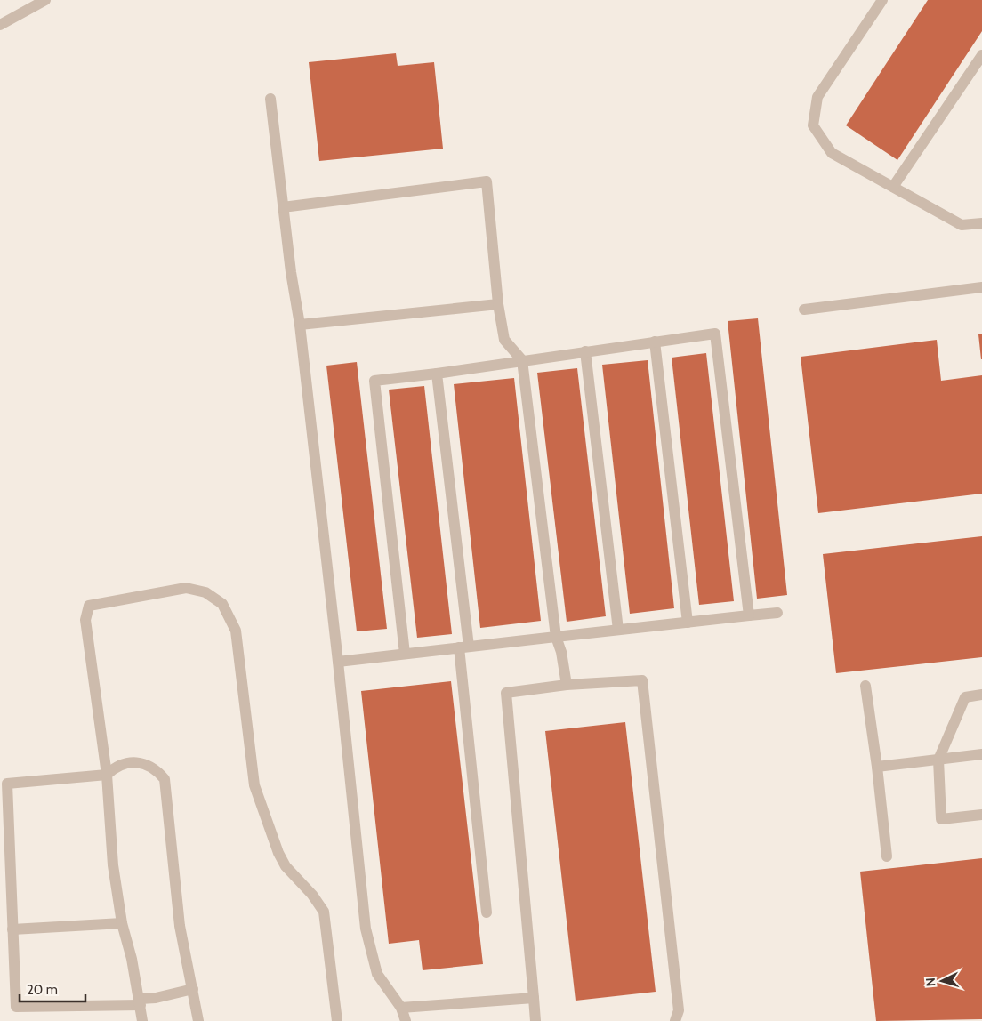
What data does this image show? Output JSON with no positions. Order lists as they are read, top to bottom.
{
  "scale_bar": "20 m",
  "north": "left"
}
